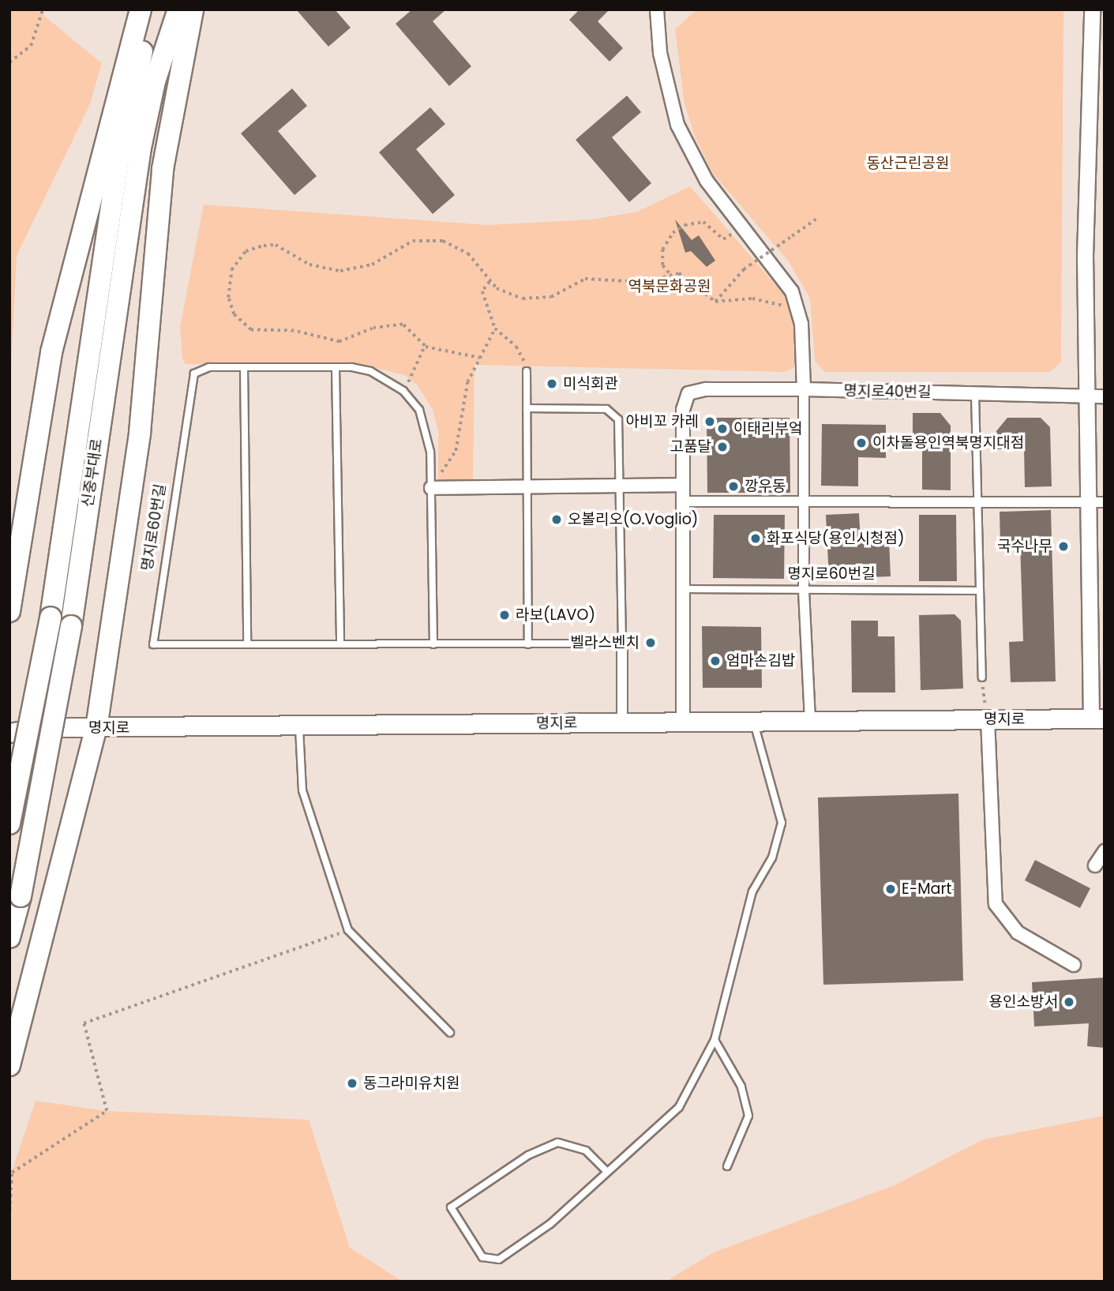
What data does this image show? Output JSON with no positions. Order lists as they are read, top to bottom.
{
  "streets": {
    "highway": ["신중부대로"],
    "main road": ["명지로"],
    "street": ["명지로40번길"],
    "lane": ["명지로60번길"]
  },
  "parks": ["동산근린공원", "역북문화공원"],
  "places": [
    "미식회관",
    "아비꼬 카레",
    "이태리부엌",
    "이차돌용인역북명지대점",
    "고품달",
    "깡우동",
    "오볼리오(O.Voglio)",
    "화포식당(용인시청점)",
    "국수나무",
    "라보(LAVO)",
    "벨라스벤치",
    "엄마손김밥",
    "E-Mart",
    "용인소방서",
    "동그라미유치원"
  ]
}
